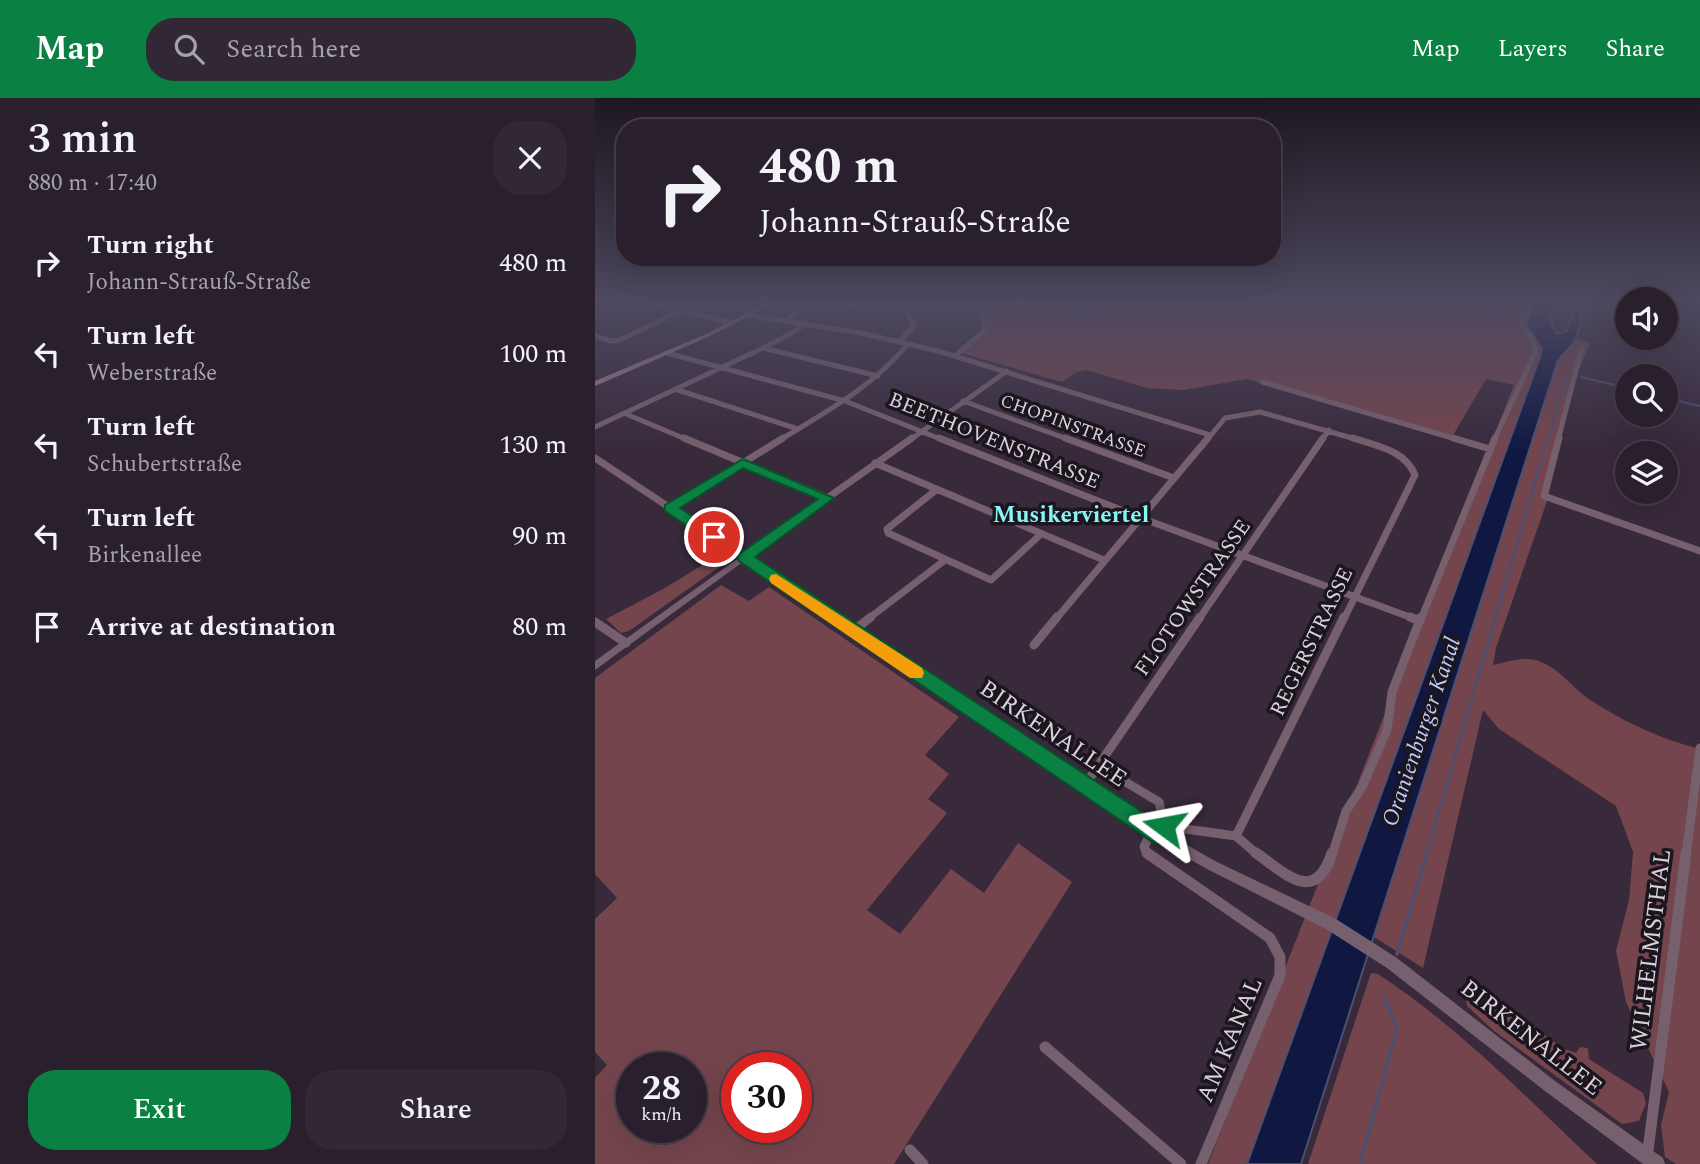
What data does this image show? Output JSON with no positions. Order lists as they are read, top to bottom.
{
  "streets": {
    "street": [
      "CHOPINSTRASSE",
      "BEETHOVENSTRASSE",
      "FLOTOWSTRASSE",
      "REGERSTRASSE",
      "BIRKENALLEE",
      "WILHELMSTHAL",
      "AM KANAL"
    ]
  },
  "crossings": [
    ["BEETHOVENSTRASSE", "FLOTOWSTRASSE"],
    ["BEETHOVENSTRASSE", "REGERSTRASSE"],
    ["FLOTOWSTRASSE", "REGERSTRASSE"],
    ["FLOTOWSTRASSE", "BIRKENALLEE"],
    ["BIRKENALLEE", "WILHELMSTHAL"],
    ["BIRKENALLEE", "AM KANAL"]
  ],
  "districts": ["Musikerviertel"],
  "water": ["Oranienburger Kanal"],
  "page": {
    "header": "Map",
    "search": "Search here",
    "nav": ["Map", "Layers", "Share"],
    "heading": ["3 min", "880 m · 17:40"],
    "turn": ["480 m", "Johann-Strauß-Straße"],
    "list": [
      {
        "name": "Turn right",
        "note": "Johann-Strauß-Straße",
        "value": "480 m"
      },
      {
        "name": "Turn left",
        "note": "Weberstraße",
        "value": "100 m"
      },
      {
        "name": "Turn left",
        "note": "Schubertstraße",
        "value": "130 m"
      },
      {
        "name": "Turn left",
        "note": "Birkenallee",
        "value": "90 m"
      },
      {
        "name": "Arrive at destination",
        "value": "80 m"
      }
    ],
    "speed": "28 km/h",
    "limit": "30",
    "buttons": ["Exit", "Share"]
  }
}
